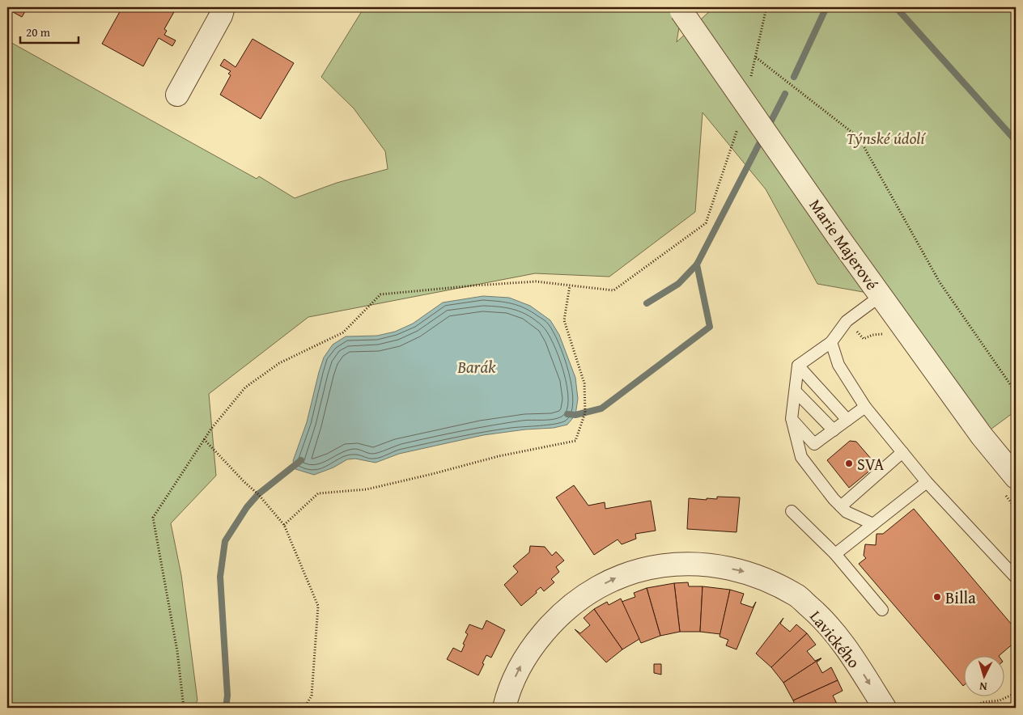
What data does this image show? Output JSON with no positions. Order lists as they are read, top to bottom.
{
  "streets": {
    "street": ["Marie Majerové", "Lavického"]
  },
  "water": ["Barák"],
  "parks": ["Týnské údolí"],
  "places": ["SVA", "Billa"],
  "scale_bar": "20 m",
  "north": "bottom"
}
